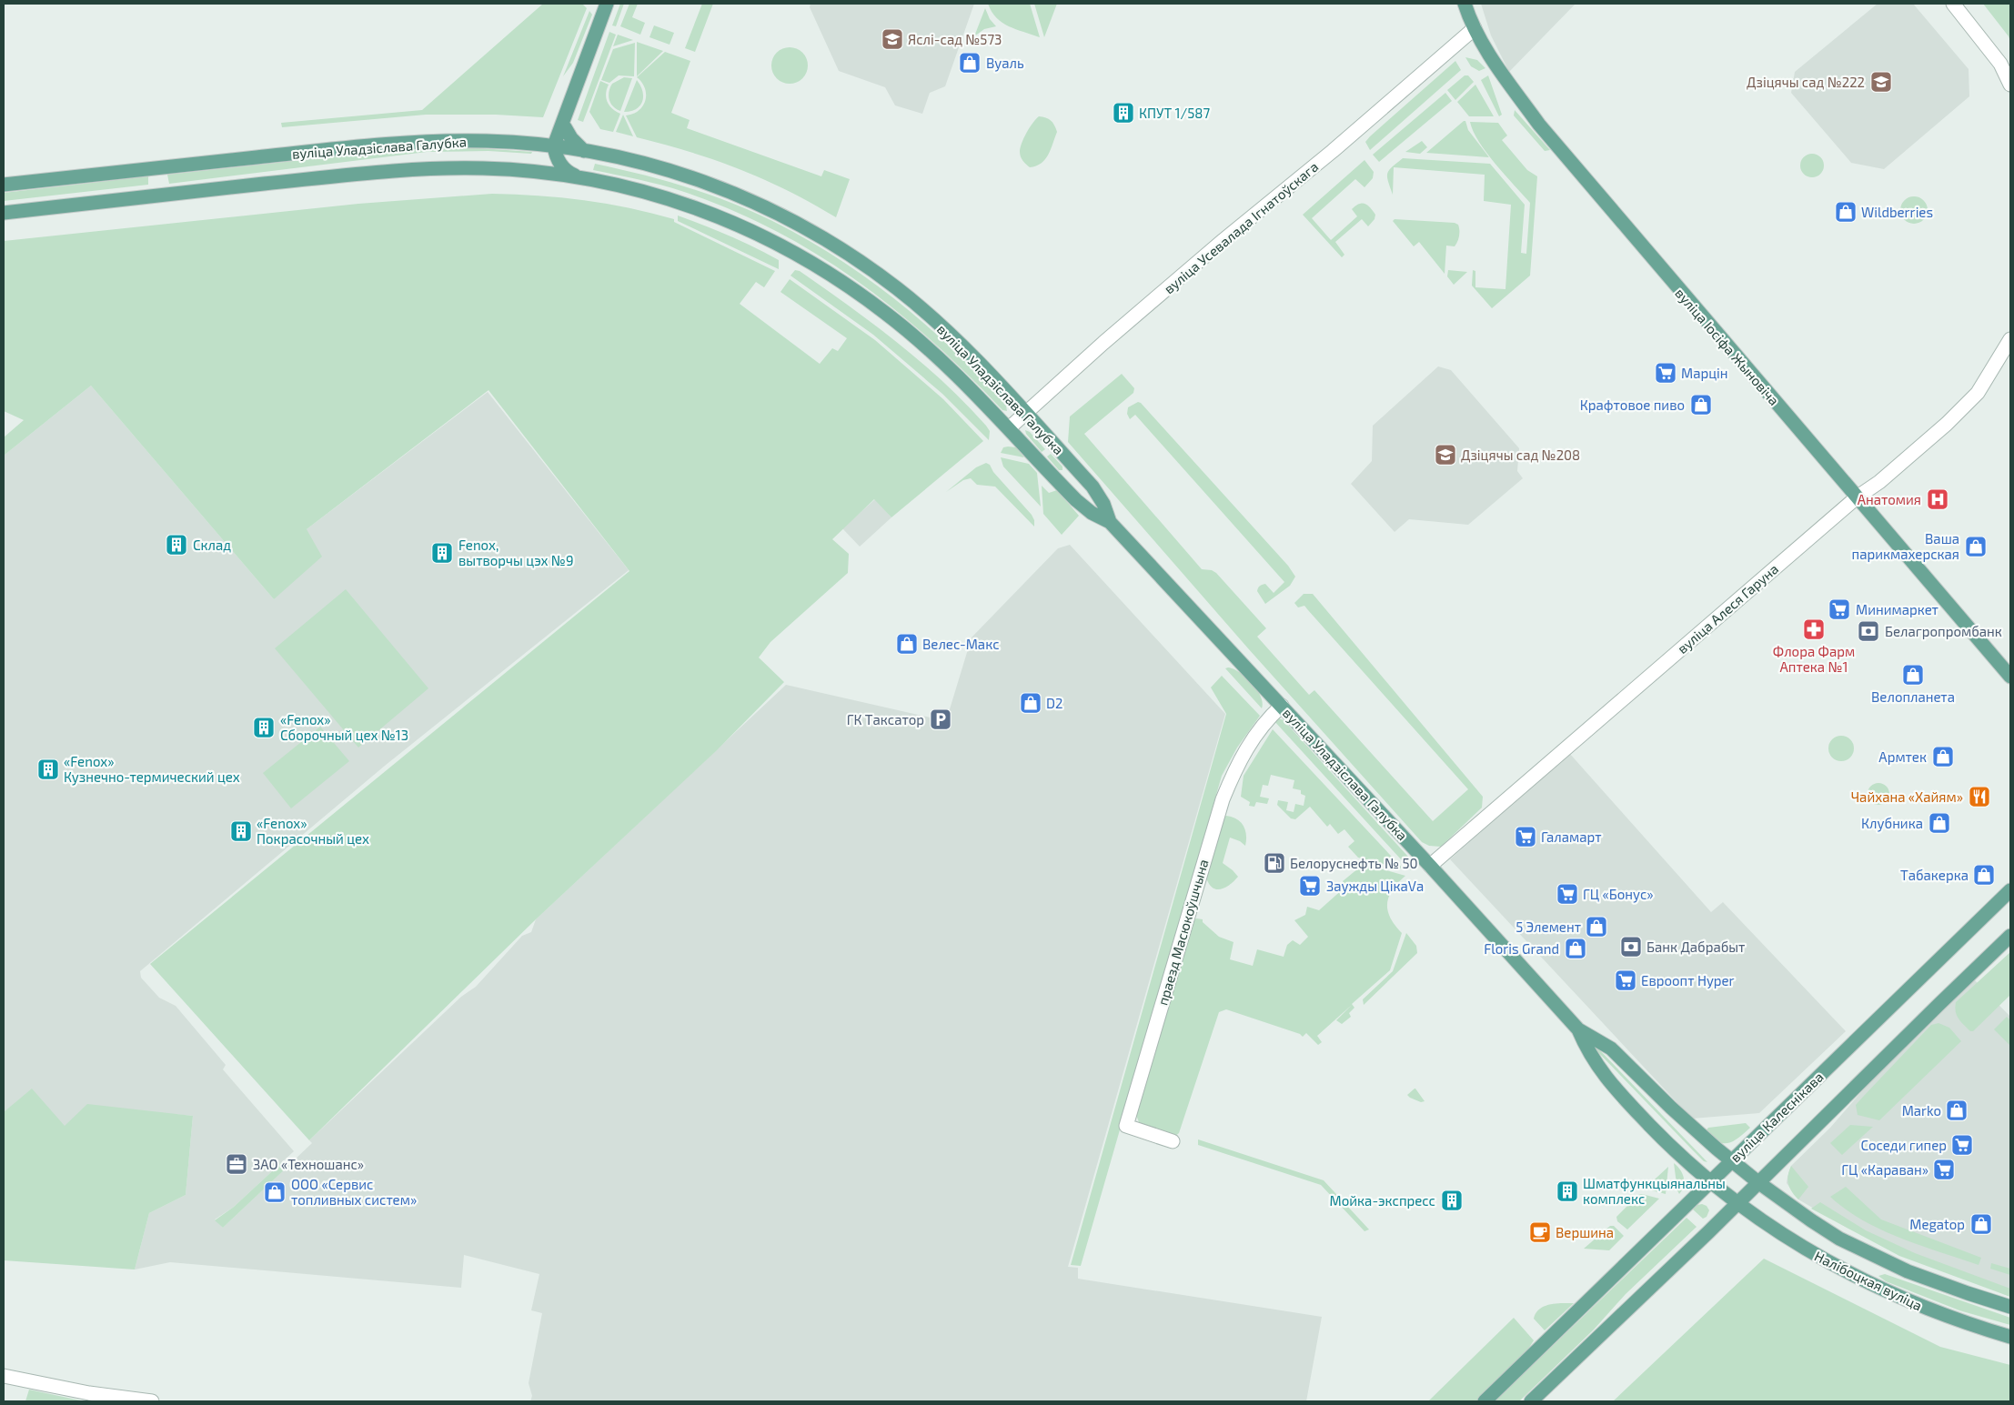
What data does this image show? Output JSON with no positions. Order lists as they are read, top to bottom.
{
  "streets": {
    "main road": [
      "вуліца Уладзіслава Галубка",
      "вуліца Іосіфа Жыновіча",
      "вуліца Калеснікава",
      "Налібоцкая вуліца"
    ],
    "street": ["вуліца Усевалада Ігнатоўскага", "вуліца Алеся Гаруна", "праезд Масюкоўшчына"]
  },
  "crossings": [
    ["вуліца Уладзіслава Галубка", "вуліца Усевалада Ігнатоўскага"],
    ["вуліца Уладзіслава Галубка", "вуліца Алеся Гаруна"],
    ["вуліца Уладзіслава Галубка", "праезд Масюкоўшчына"],
    ["вуліца Уладзіслава Галубка", "вуліца Калеснікава"],
    ["вуліца Уладзіслава Галубка", "Налібоцкая вуліца"],
    ["вуліца Усевалада Ігнатоўскага", "вуліца Іосіфа Жыновіча"],
    ["вуліца Іосіфа Жыновіча", "вуліца Алеся Гаруна"]
  ],
  "places": {
    "school or university": ["Яслі-сад №573", "Дзіцячы сад №222", "Дзіцячы сад №208"],
    "shop": [
      "Вуаль",
      "Wildberries",
      "Крафтовое пиво",
      "Ваша парикмахерская",
      "Велес-Макс",
      "Велопланета",
      "D2",
      "Армтек",
      "Клубника",
      "Табакерка",
      "5 Элемент",
      "Floris Grand",
      "Marko",
      "ООО «Сервис топливных систем»",
      "Megatop"
    ],
    "building": [
      "КПУТ 1/587",
      "Склад",
      "Fenox, вытворчы цэх №9",
      "«Fenox» Сборочный цех №13",
      "«Fenox» Кузнечно-термический цех",
      "«Fenox» Покрасочный цех",
      "Шматфункцыянальны комплекс",
      "Мойка-экспресс"
    ],
    "supermarket": [
      "Марцін",
      "Минимаркет",
      "Галамарт",
      "Заужды ЦікаVа",
      "ГЦ «Бонус»",
      "Евроопт Hyper",
      "Соседи гипер",
      "ГЦ «Караван»"
    ],
    "hospital": ["Анатомия"],
    "pharmacy": ["Флора Фарм Аптека №1"],
    "bank": ["Белагропромбанк", "Банк Дабрабыт"],
    "parking": ["ГК Таксатор"],
    "restaurant": ["Чайхана «Хайям»"],
    "fuel station": ["Белоруснефть № 50"],
    "office": ["ЗАО «Техношанс»"],
    "cafe": ["Вершина"]
  }
}
